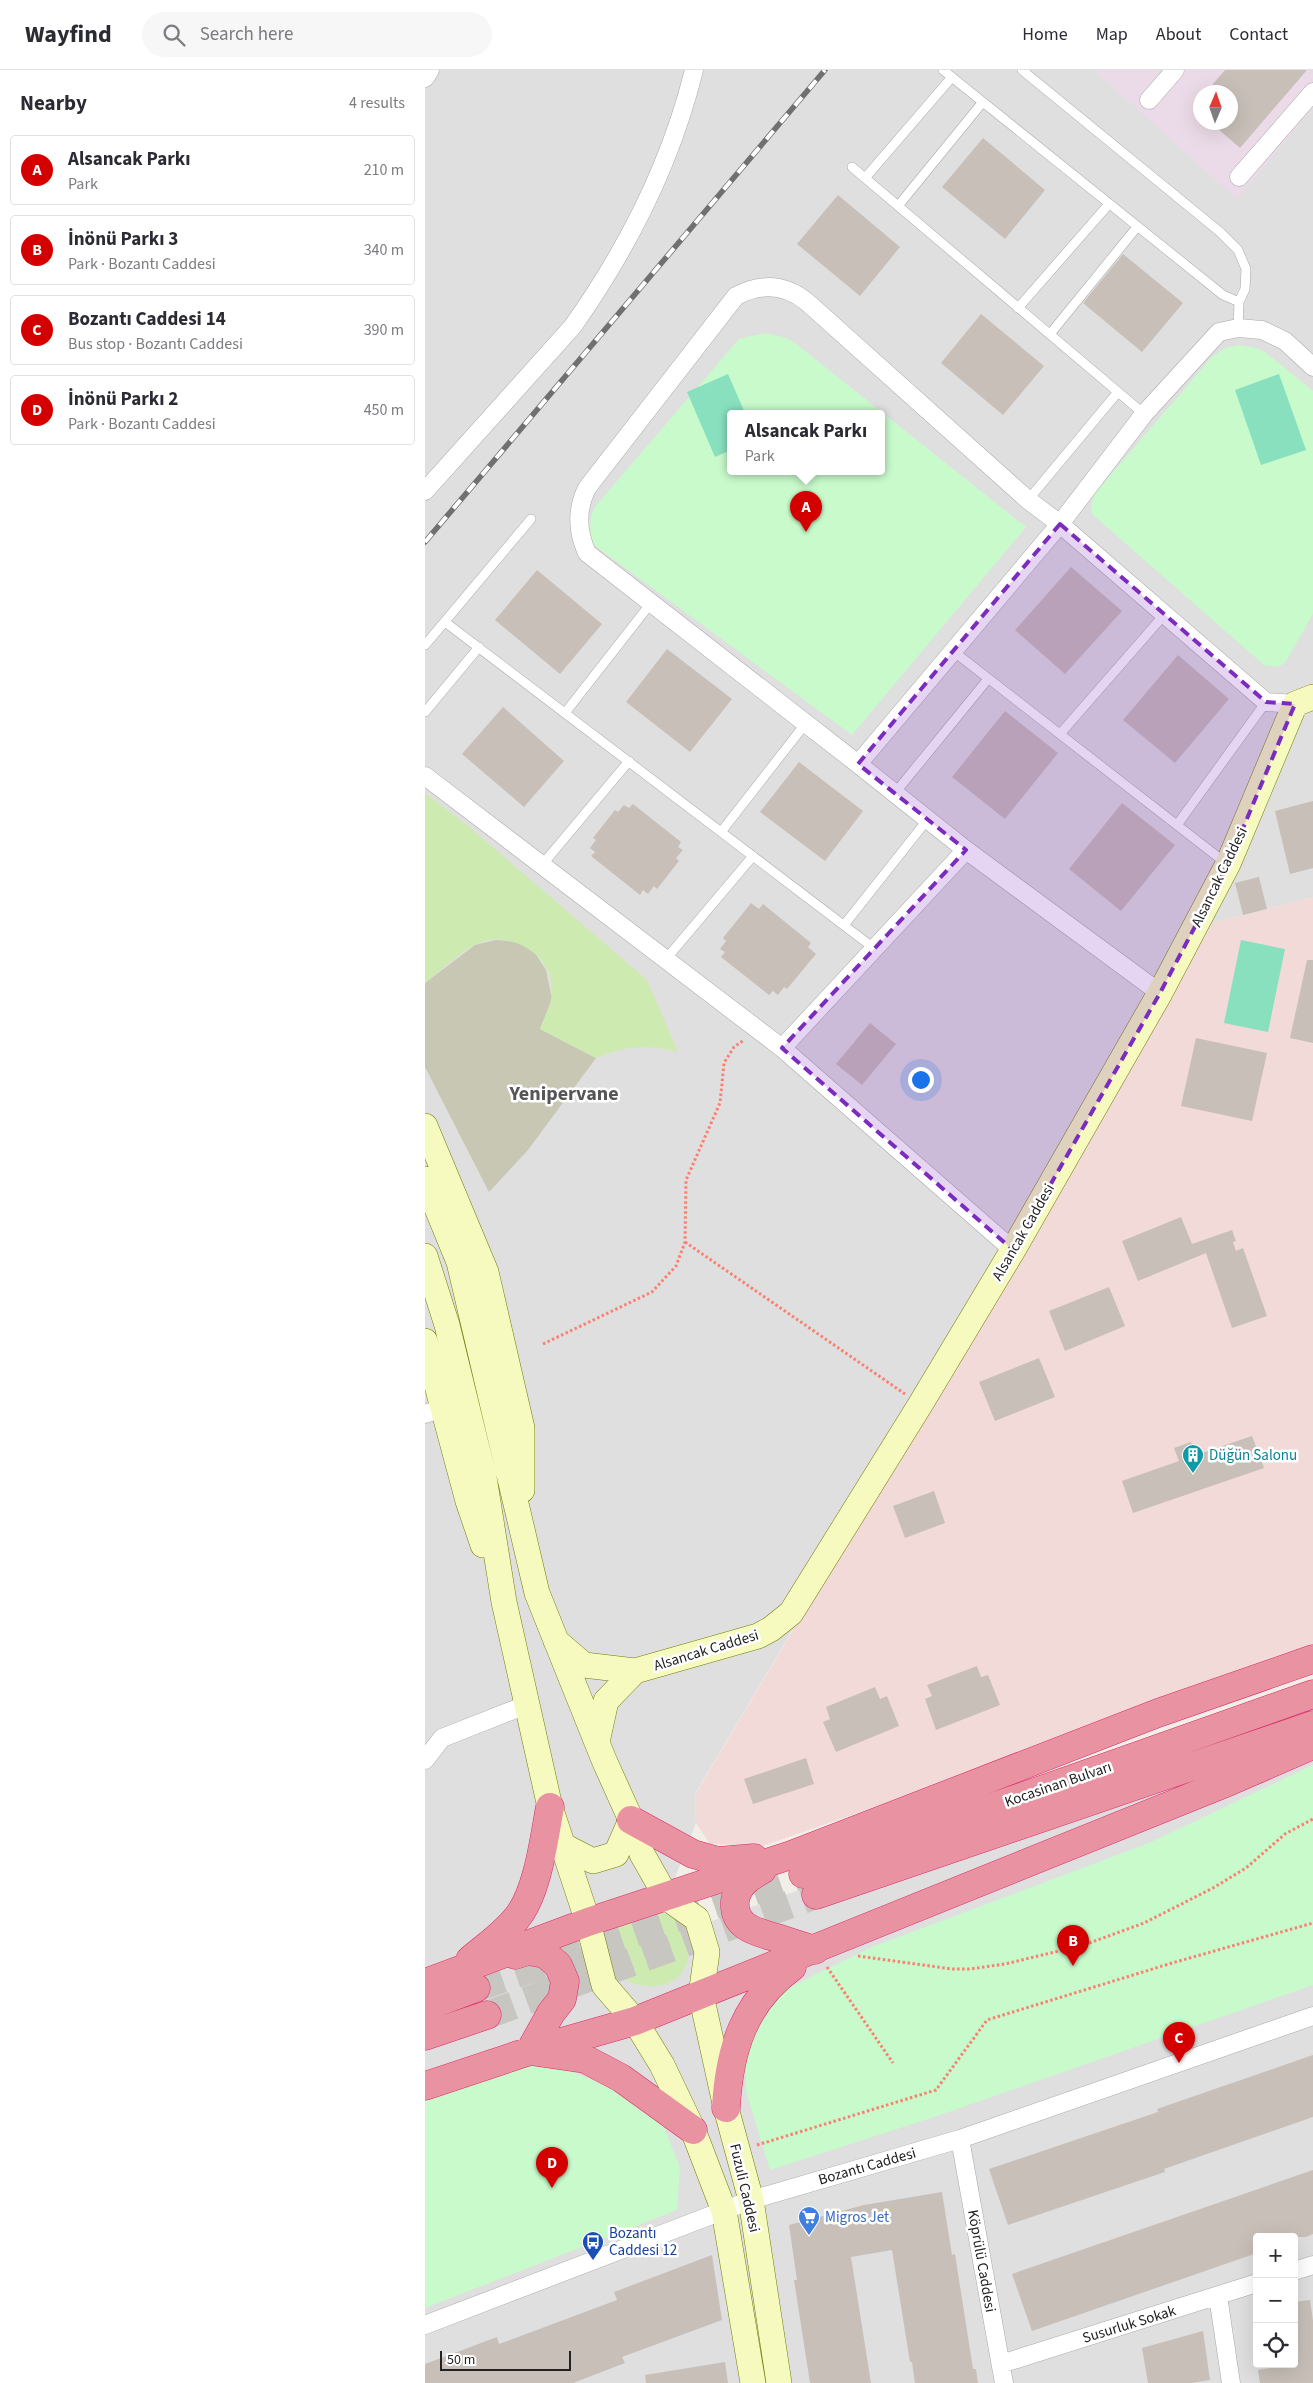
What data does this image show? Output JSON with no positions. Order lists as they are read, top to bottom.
{
  "streets": {
    "highway": ["Kocasinan Bulvarı"],
    "street": [
      "Alsancak Caddesi",
      "Bozantı Caddesi",
      "Fuzuli Caddesi",
      "Köprülü Caddesi",
      "Susurluk Sokak"
    ]
  },
  "crossings": [
    ["Bozantı Caddesi", "Fuzuli Caddesi"],
    ["Bozantı Caddesi", "Köprülü Caddesi"],
    ["Köprülü Caddesi", "Susurluk Sokak"]
  ],
  "districts": ["Yenipervane"],
  "places": {
    "building": ["Düğün Salonu"],
    "supermarket": ["Migros Jet"],
    "bus stop": ["Bozantı Caddesi 12"]
  },
  "scale_bar": "50 m",
  "north": "top",
  "page": {
    "header": "Wayfind",
    "search": "Search here",
    "nav": [
      "Home",
      "Map",
      "About",
      "Contact"
    ],
    "heading": ["Nearby", "4 results"],
    "list": [
      {
        "mark": "A",
        "name": "Alsancak Parkı",
        "note": "Park",
        "value": "210 m"
      },
      {
        "mark": "B",
        "name": "İnönü Parkı 3",
        "note": "Park · Bozantı Caddesi",
        "value": "340 m"
      },
      {
        "mark": "C",
        "name": "Bozantı Caddesi 14",
        "note": "Bus stop · Bozantı Caddesi",
        "value": "390 m"
      },
      {
        "mark": "D",
        "name": "İnönü Parkı 2",
        "note": "Park · Bozantı Caddesi",
        "value": "450 m"
      }
    ],
    "popup": ["Alsancak Parkı", "Park"],
    "pins": [
      "A",
      "B",
      "C",
      "D"
    ],
    "map_buttons": ["+", "−"],
    "scale": "50 m"
  }
}
